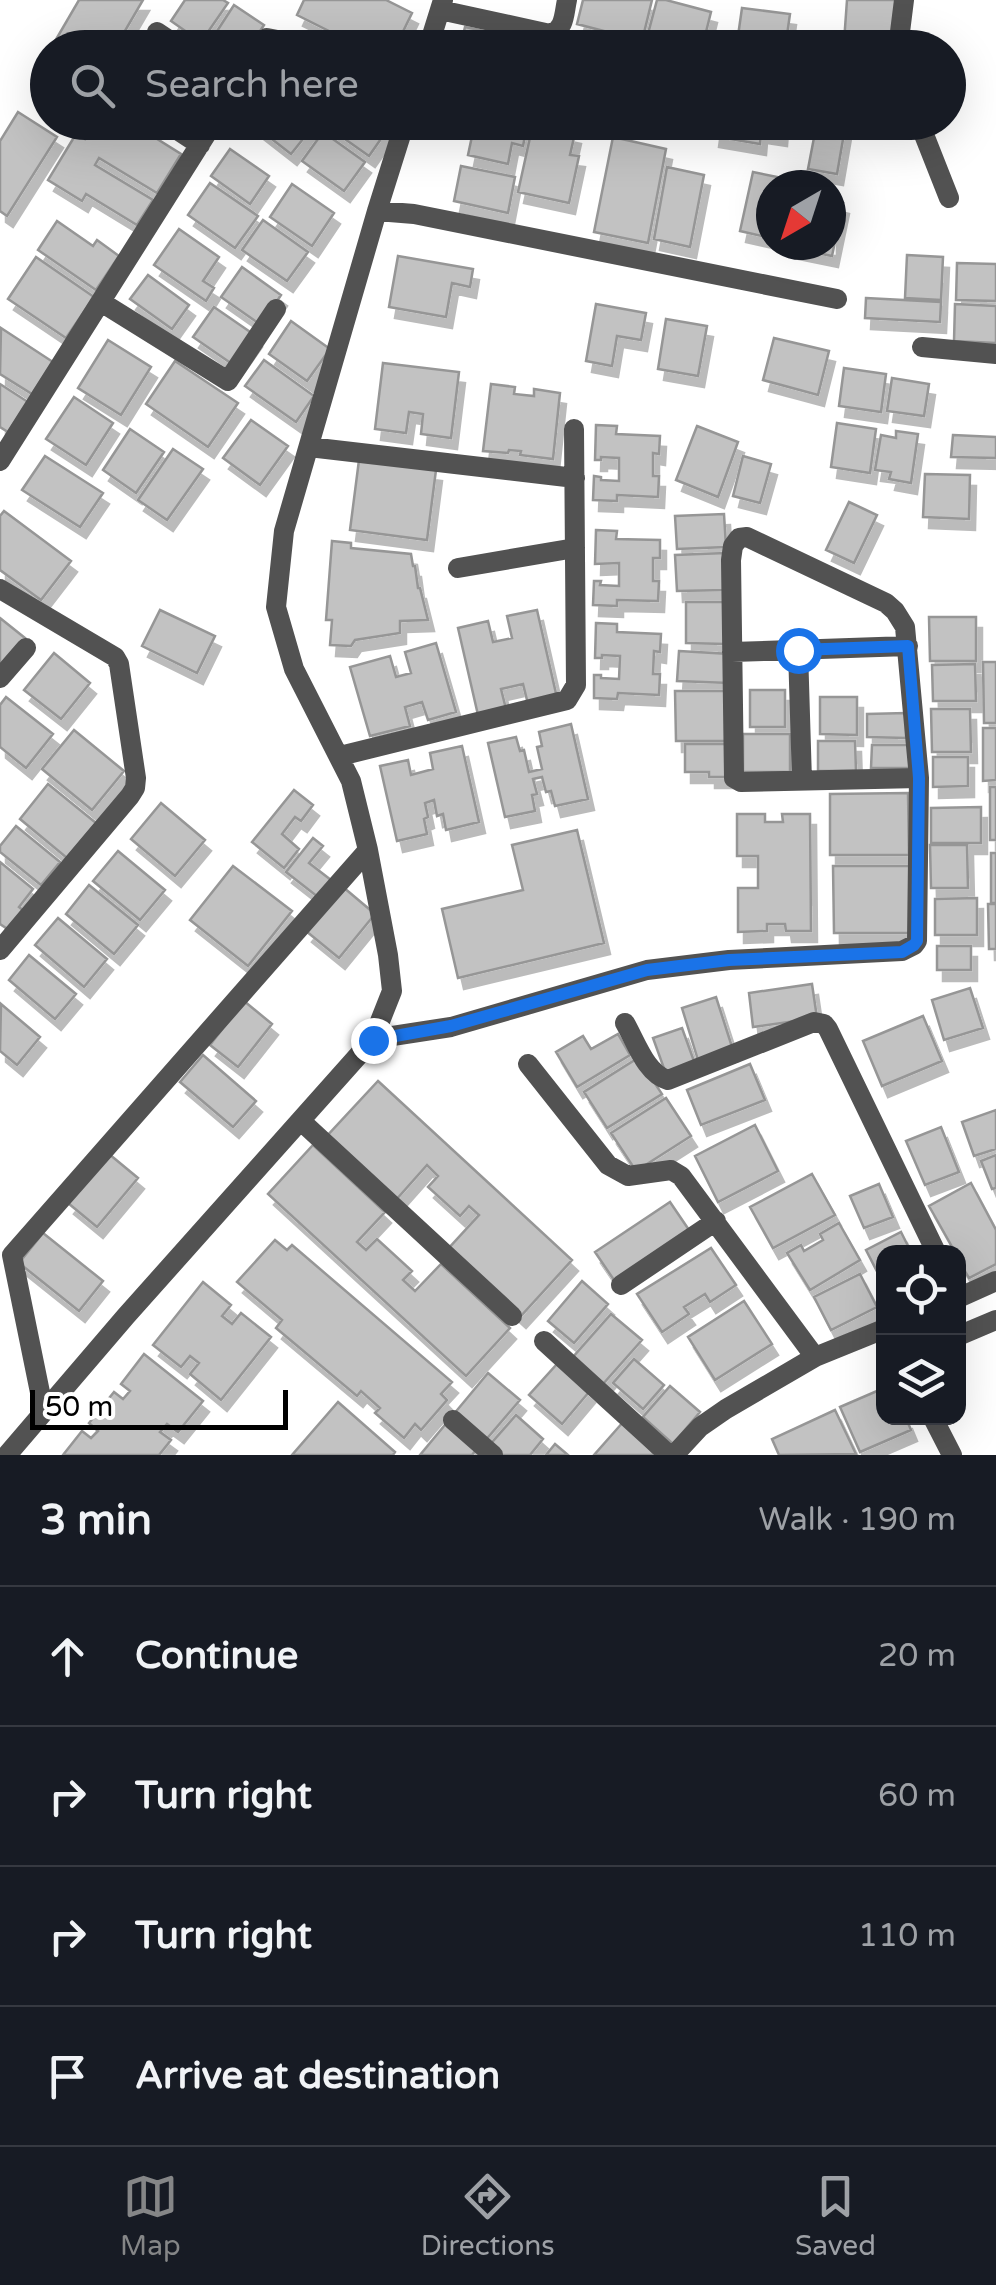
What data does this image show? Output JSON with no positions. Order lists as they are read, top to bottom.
{
  "scale_bar": "50 m",
  "north": "bottom left",
  "page": {
    "search": "Search here",
    "scale": "50 m",
    "heading": ["3 min", "Walk · 190 m"],
    "list": [
      ["Continue", "20 m"],
      ["Turn right", "60 m"],
      ["Turn right", "110 m"],
      "Arrive at destination"
    ],
    "nav": ["Map", "Directions", "Saved"]
  }
}
